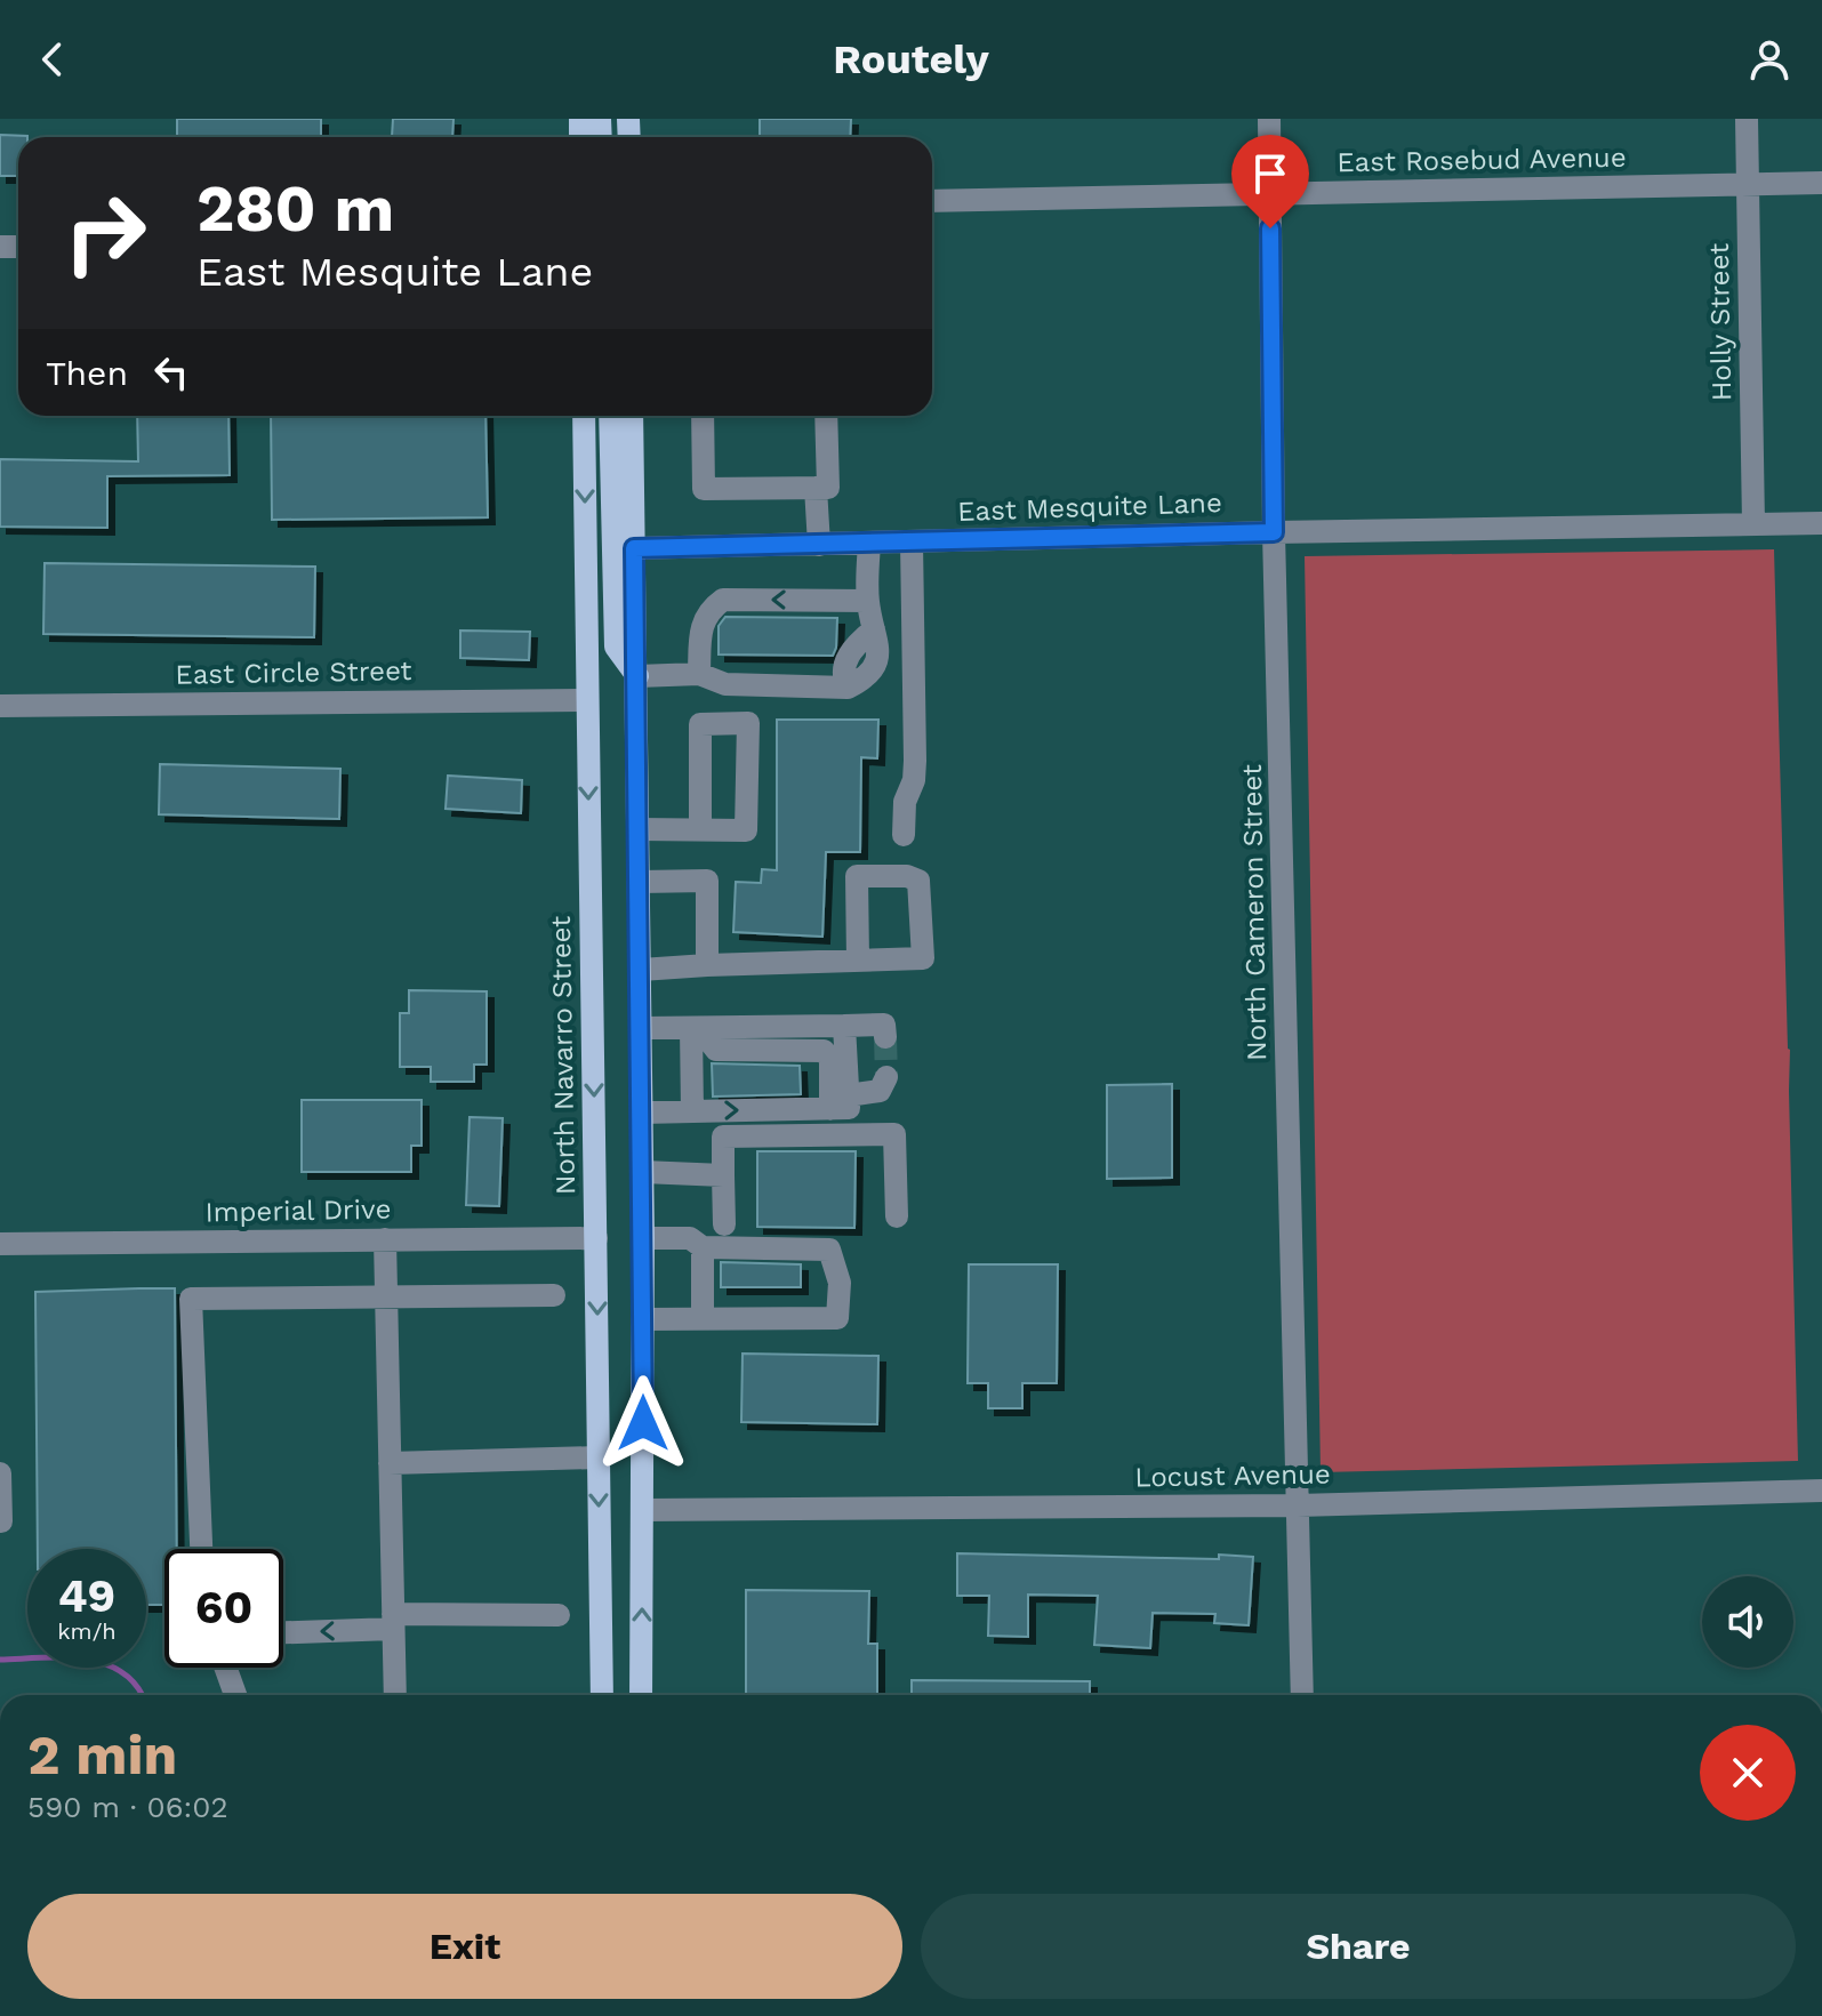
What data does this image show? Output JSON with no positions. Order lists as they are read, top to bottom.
{
  "streets": {
    "main road": ["North Navarro Street"],
    "street": [
      "East Rosebud Avenue",
      "Holly Street",
      "East Mesquite Lane",
      "East Circle Street",
      "North Cameron Street",
      "Imperial Drive",
      "Locust Avenue"
    ]
  },
  "crossings": [
    ["East Rosebud Avenue", "Holly Street"],
    ["East Rosebud Avenue", "North Cameron Street"],
    ["Holly Street", "East Mesquite Lane"],
    ["East Mesquite Lane", "North Cameron Street"],
    ["East Circle Street", "North Navarro Street"],
    ["North Cameron Street", "Locust Avenue"],
    ["North Navarro Street", "Imperial Drive"]
  ],
  "page": {
    "header": "Routely",
    "turn": ["280 m", "East Mesquite Lane"],
    "then": "Then",
    "speed": "49 km/h",
    "limit": "60",
    "heading": ["2 min", "590 m · 06:02"],
    "buttons": ["Exit", "Share"]
  }
}
